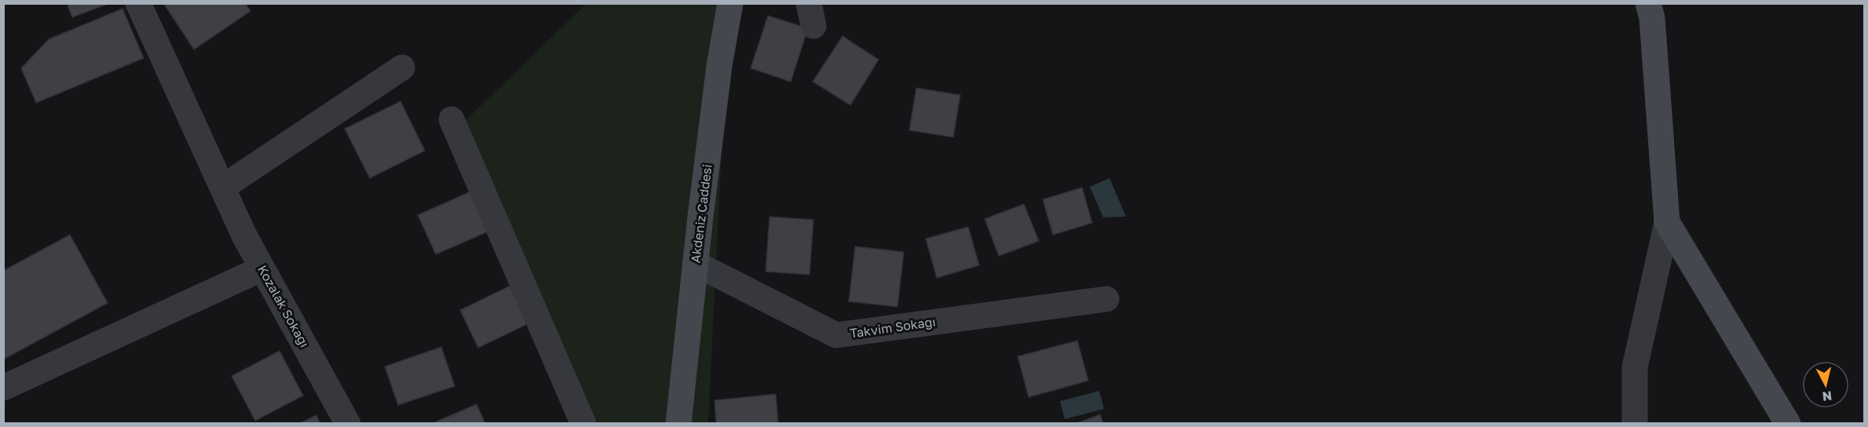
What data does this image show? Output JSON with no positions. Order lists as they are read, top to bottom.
{
  "streets": {
    "street": ["Akdeniz Caddesi", "Kozalak Sokağı", "Takvim Sokağı"]
  },
  "crossings": [
    ["Akdeniz Caddesi", "Takvim Sokağı"]
  ],
  "north": "bottom"
}
